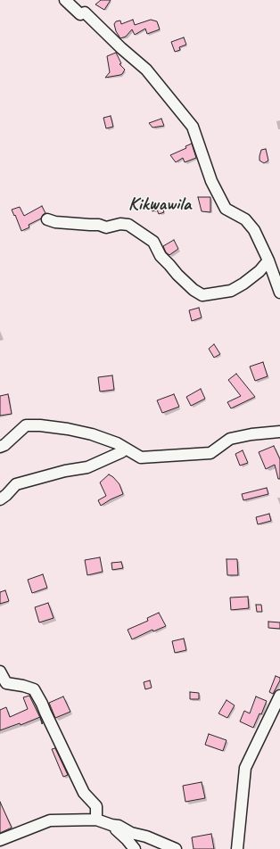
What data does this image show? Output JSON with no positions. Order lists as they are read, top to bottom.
{
  "districts": ["Kikwawila"]
}
